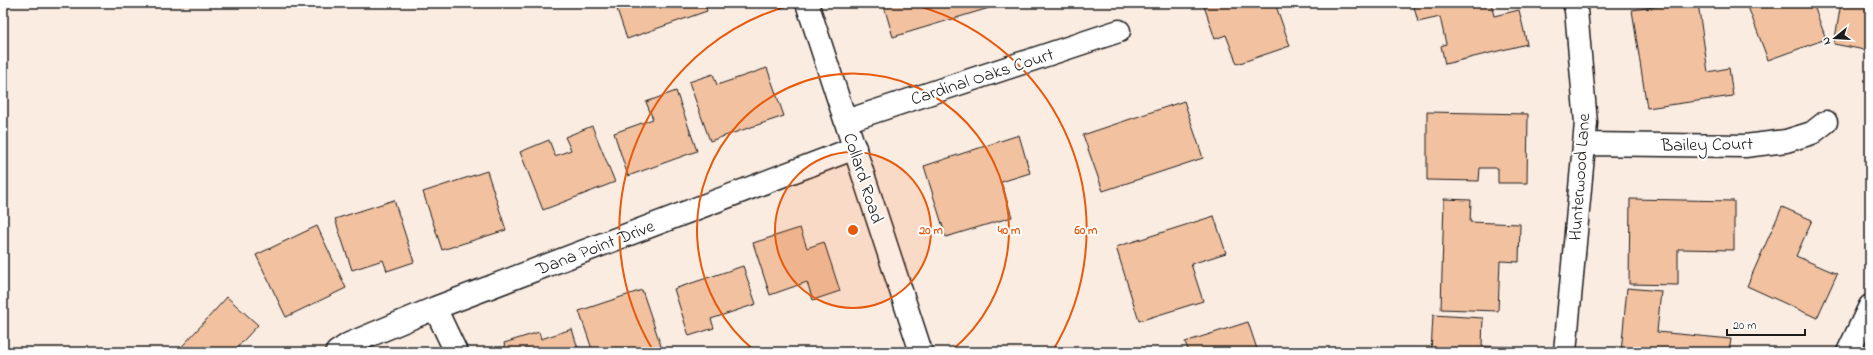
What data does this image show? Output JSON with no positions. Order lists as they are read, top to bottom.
{
  "streets": {
    "street": [
      "Cardinal Oaks Court",
      "Bailey Court",
      "Hunterwood Lane",
      "Collard Road",
      "Dana Point Drive"
    ]
  },
  "crossings": [
    ["Cardinal Oaks Court", "Collard Road"],
    ["Bailey Court", "Hunterwood Lane"],
    ["Collard Road", "Dana Point Drive"]
  ],
  "scale_bar": "20 m",
  "north": "left",
  "rings": ["20 m", "40 m", "60 m"]
}
